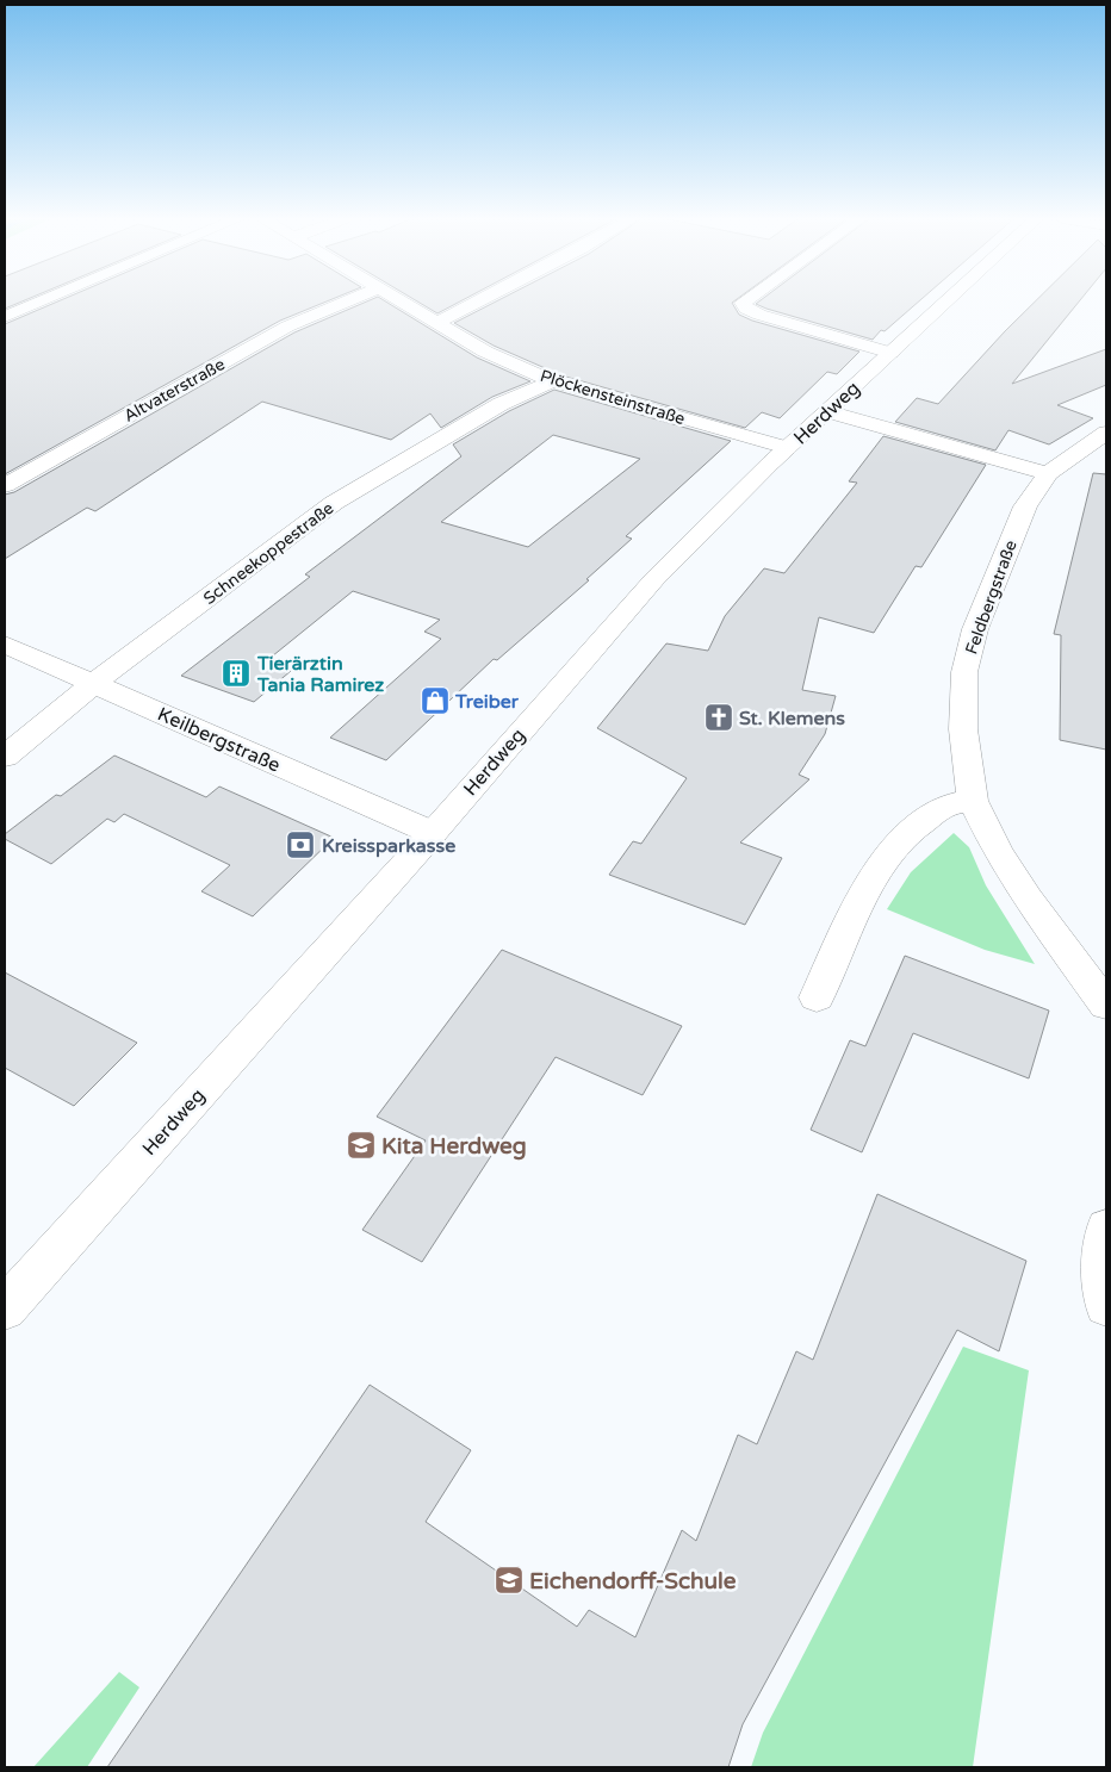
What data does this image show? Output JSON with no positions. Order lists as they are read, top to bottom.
{
  "streets": {
    "street": [
      "Altvaterstraße",
      "Plöckensteinstraße",
      "Herdweg",
      "Schneekoppestraße",
      "Feldbergstraße",
      "Keilbergstraße"
    ]
  },
  "crossings": [
    ["Plöckensteinstraße", "Herdweg"],
    ["Plöckensteinstraße", "Schneekoppestraße"],
    ["Herdweg", "Keilbergstraße"],
    ["Schneekoppestraße", "Keilbergstraße"]
  ],
  "places": {
    "building": ["Tierärztin Tania Ramirez"],
    "shop": ["Treiber"],
    "church": ["St. Klemens"],
    "bank": ["Kreissparkasse"],
    "school or university": ["Kita Herdweg", "Eichendorff-Schule"]
  }
}
